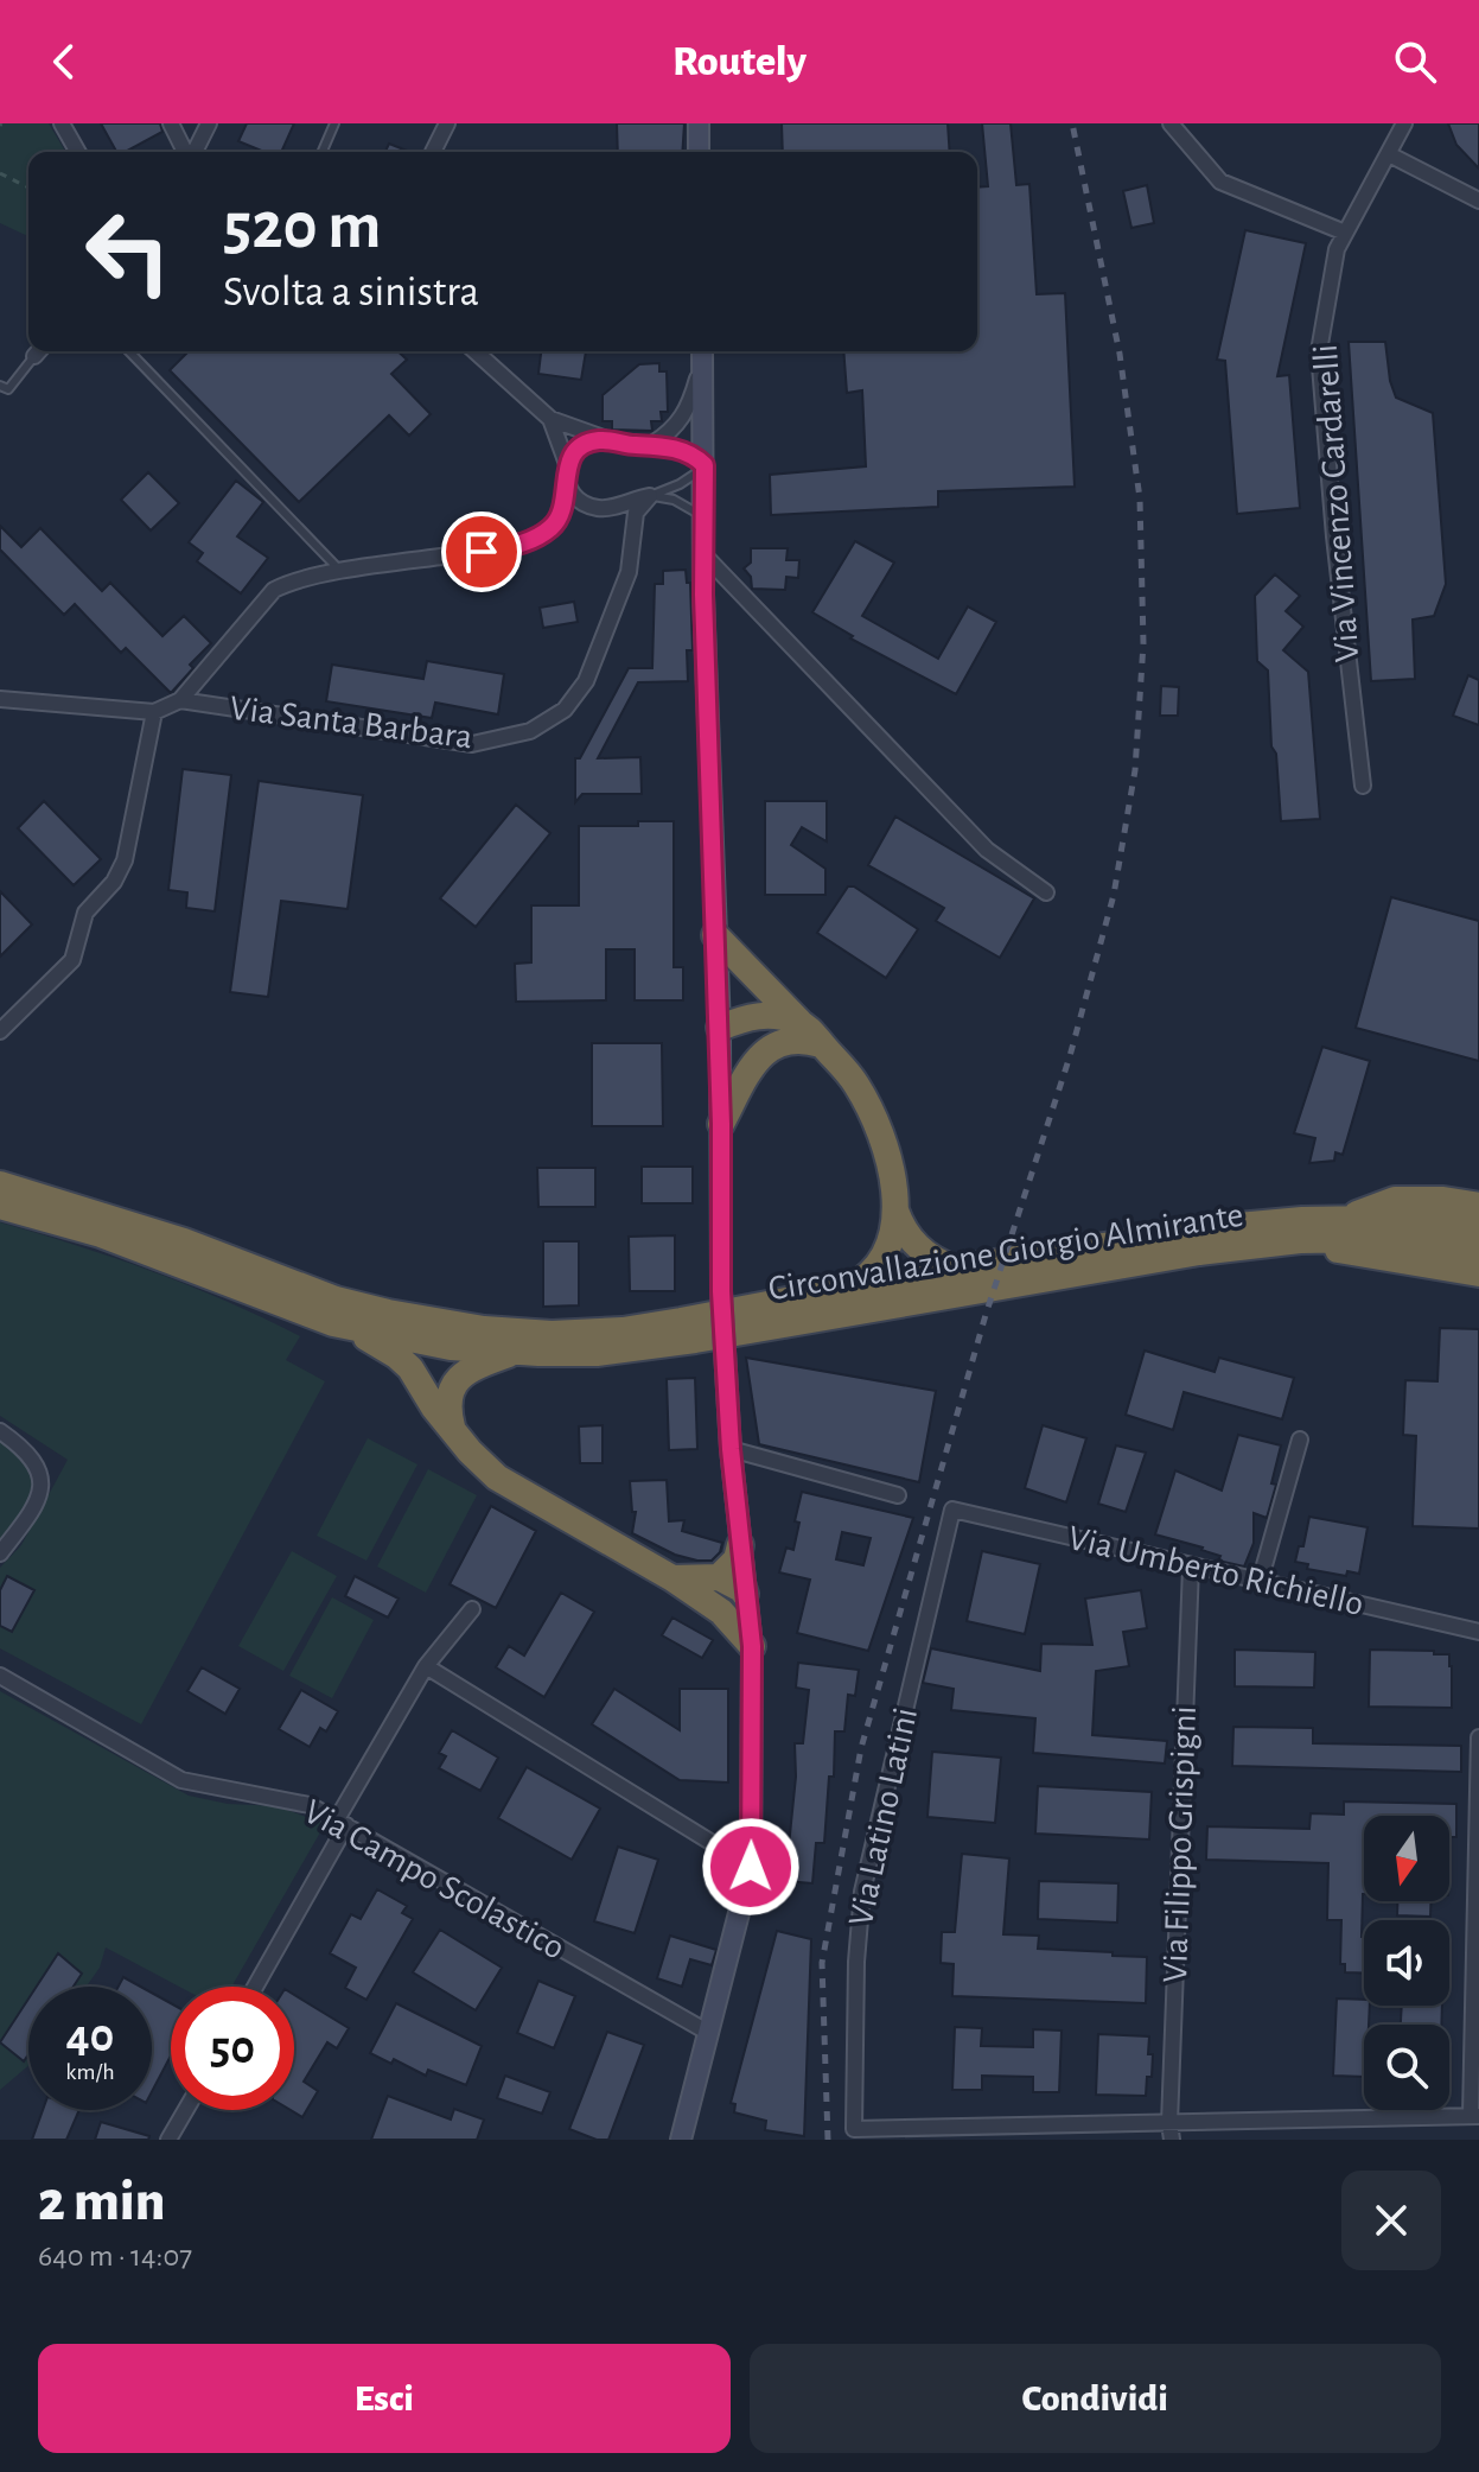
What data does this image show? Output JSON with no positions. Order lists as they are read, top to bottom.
{
  "streets": {
    "highway": ["Circonvallazione Giorgio Almirante"],
    "street": [
      "Via Vincenzo Cardarelli",
      "Via Santa Barbara",
      "Via Umberto Richiello",
      "Via Latino Latini",
      "Via Filippo Grispigni",
      "Via Campo Scolastico"
    ]
  },
  "crossings": [
    ["Via Umberto Richiello", "Via Latino Latini"],
    ["Via Umberto Richiello", "Via Filippo Grispigni"],
    ["Via Latino Latini", "Via Filippo Grispigni"]
  ],
  "north": "bottom",
  "page": {
    "header": "Routely",
    "turn": ["520 m", "Svolta a sinistra"],
    "speed": "40 km/h",
    "limit": "50",
    "heading": ["2 min", "640 m · 14:07"],
    "buttons": ["Esci", "Condividi"]
  }
}
